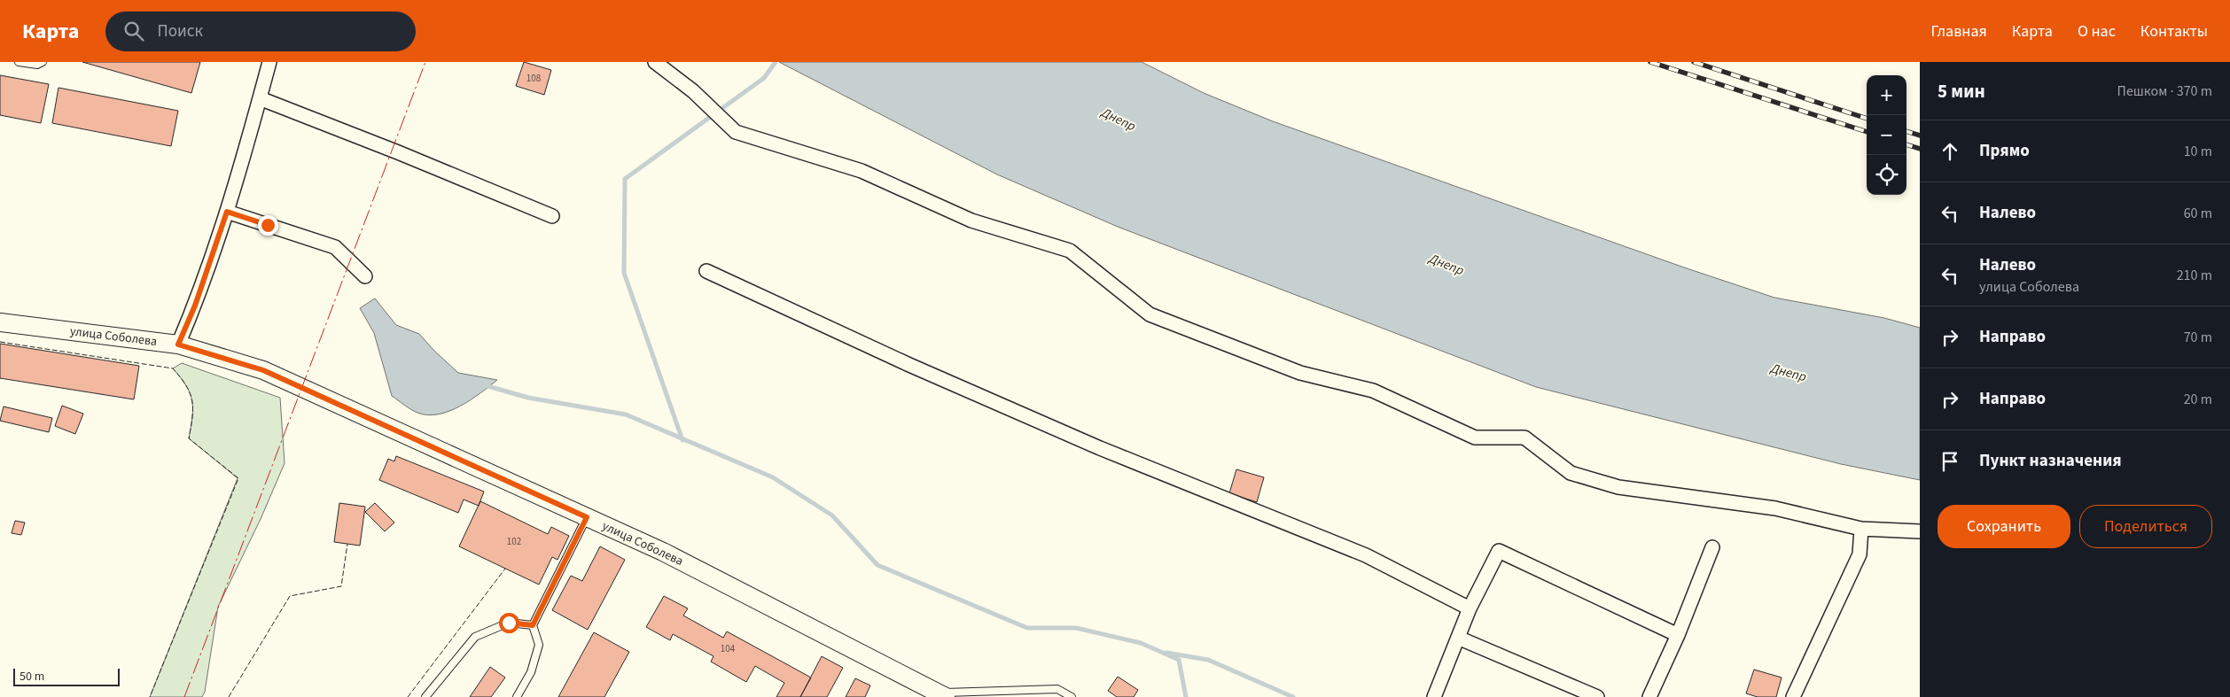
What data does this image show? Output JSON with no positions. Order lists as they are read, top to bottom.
{
  "streets": {
    "street": ["улица Соболева"]
  },
  "water": ["Днепр"],
  "house_numbers": ["108", "102", "104"],
  "scale_bar": "50 m",
  "page": {
    "header": "Карта",
    "search": "Поиск",
    "nav": [
      "Главная",
      "Карта",
      "О нас",
      "Контакты"
    ],
    "heading": ["5 мин", "Пешком · 370 m"],
    "map_buttons": ["+", "−"],
    "list": [
      ["Прямо", "10 m"],
      ["Налево", "60 m"],
      ["Налево", "улица Соболева", "210 m"],
      ["Направо", "70 m"],
      ["Направо", "20 m"],
      "Пункт назначения"
    ],
    "buttons": ["Сохранить", "Поделиться"],
    "scale": "50 m"
  }
}
